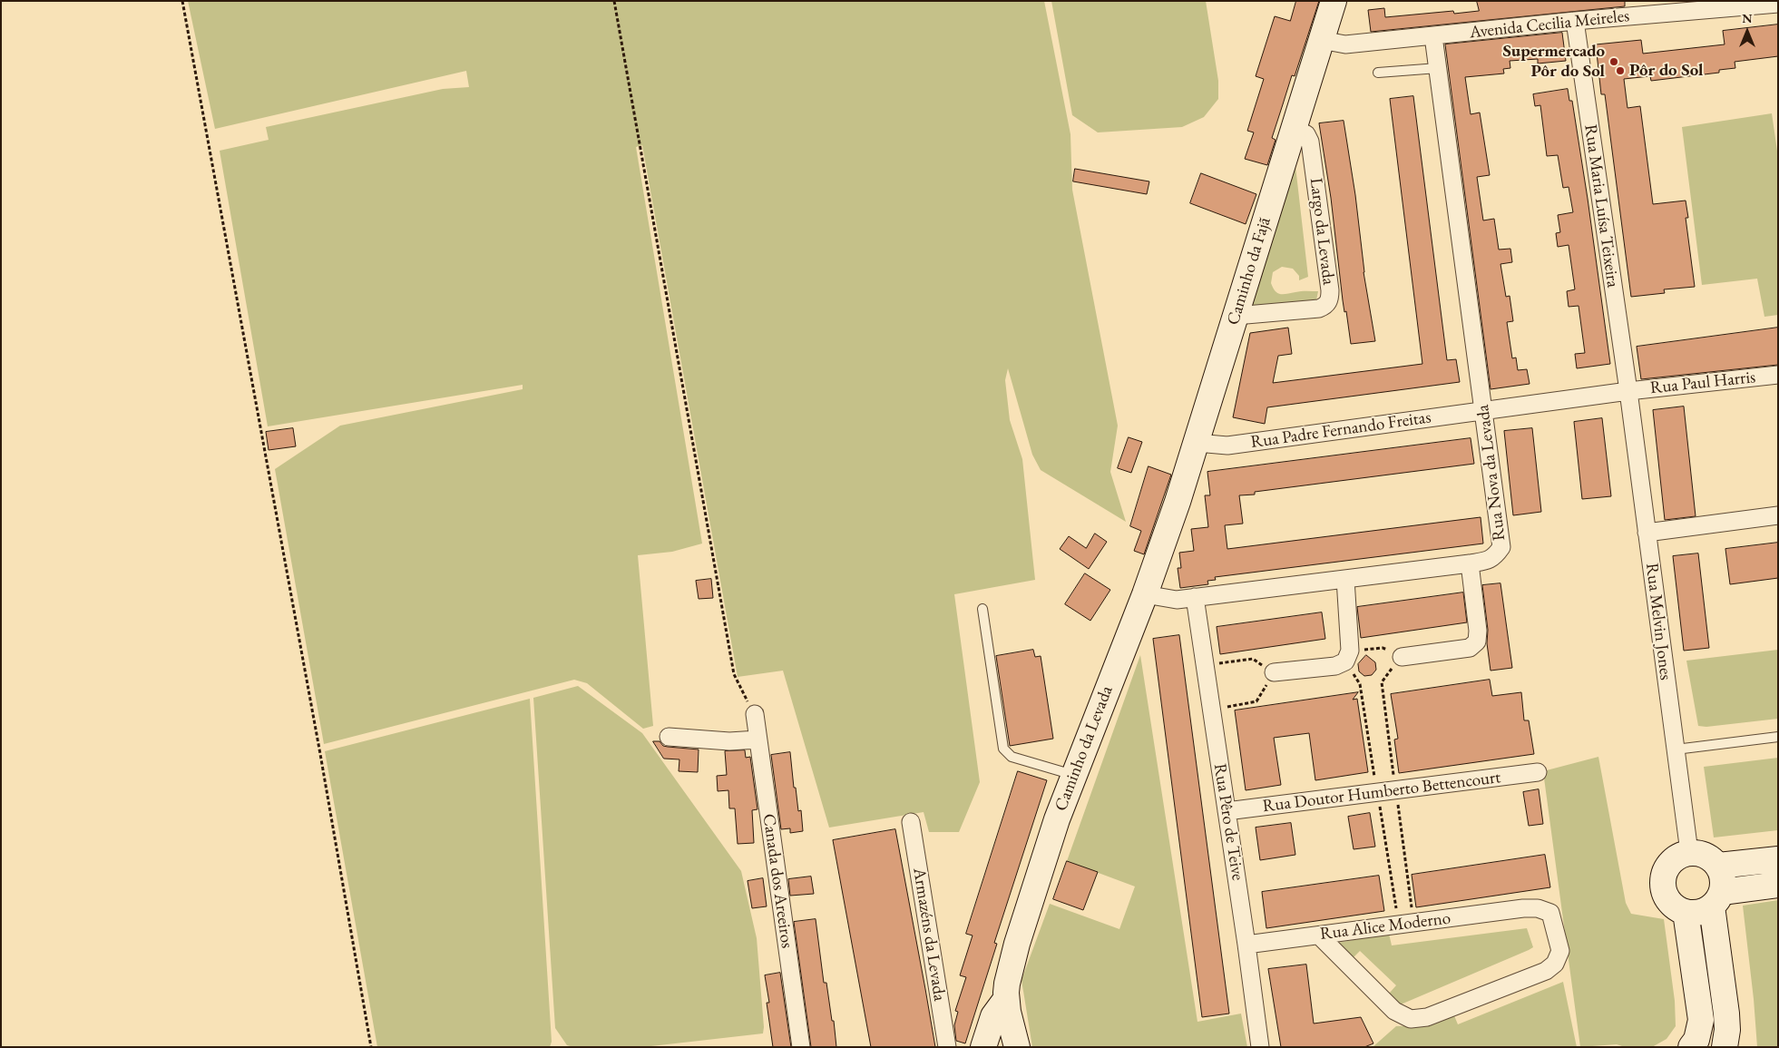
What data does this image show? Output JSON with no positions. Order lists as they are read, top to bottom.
{
  "streets": {
    "street": [
      "Avenida Cecilia Meireles",
      "Rua Maria Luísa Teixeira",
      "Largo da Levada",
      "Caminho da Fajã",
      "Rua Paul Harris",
      "Rua Padre Fernando Freitas",
      "Rua Nova da Levada",
      "Rua Melvin Jones",
      "Caminho da Levada",
      "Rua Doutor Humberto Bettencourt",
      "Rua Pêro de Teive",
      "Canada dos Areeiros",
      "Rua Alice Moderno",
      "Armazéns da Levada"
    ]
  },
  "crossings": [
    ["Avenida Cecilia Meireles", "Rua Maria Luísa Teixeira"],
    ["Avenida Cecilia Meireles", "Caminho da Fajã"],
    ["Avenida Cecilia Meireles", "Rua Nova da Levada"],
    ["Rua Maria Luísa Teixeira", "Rua Paul Harris"],
    ["Rua Maria Luísa Teixeira", "Rua Melvin Jones"],
    ["Largo da Levada", "Caminho da Fajã"],
    ["Caminho da Fajã", "Rua Padre Fernando Freitas"],
    ["Caminho da Fajã", "Caminho da Levada"],
    ["Rua Paul Harris", "Rua Padre Fernando Freitas"],
    ["Rua Paul Harris", "Rua Nova da Levada"],
    ["Rua Paul Harris", "Rua Melvin Jones"],
    ["Rua Padre Fernando Freitas", "Rua Nova da Levada"],
    ["Rua Nova da Levada", "Caminho da Levada"],
    ["Rua Nova da Levada", "Rua Pêro de Teive"],
    ["Rua Doutor Humberto Bettencourt", "Rua Pêro de Teive"],
    ["Rua Pêro de Teive", "Rua Alice Moderno"]
  ],
  "places": ["Supermercado Pôr do Sol", "Pôr do Sol"],
  "north": "top"
}
